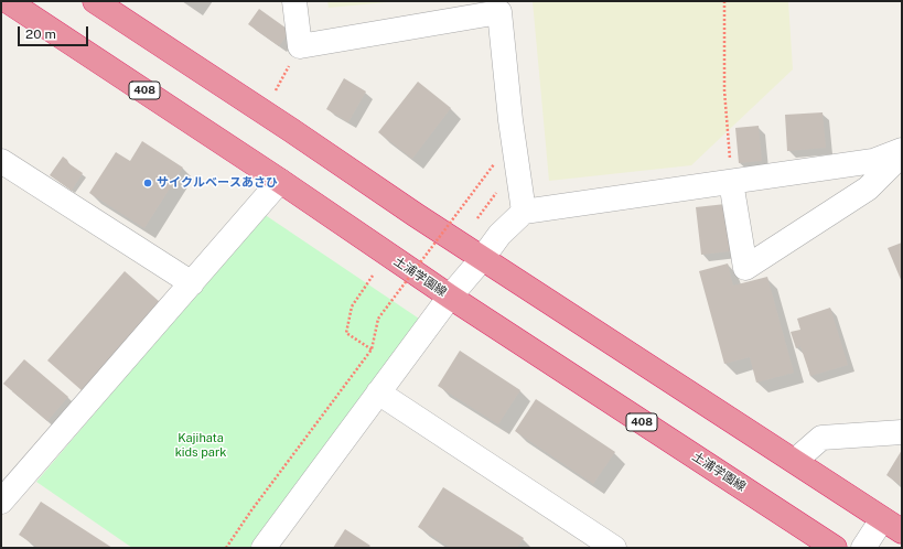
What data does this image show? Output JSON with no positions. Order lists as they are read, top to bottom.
{
  "streets": {
    "highway": ["408", "土浦学園線"]
  },
  "parks": ["Kajihata kids park"],
  "places": ["サイクルベースあさひ"],
  "scale_bar": "20 m"
}
